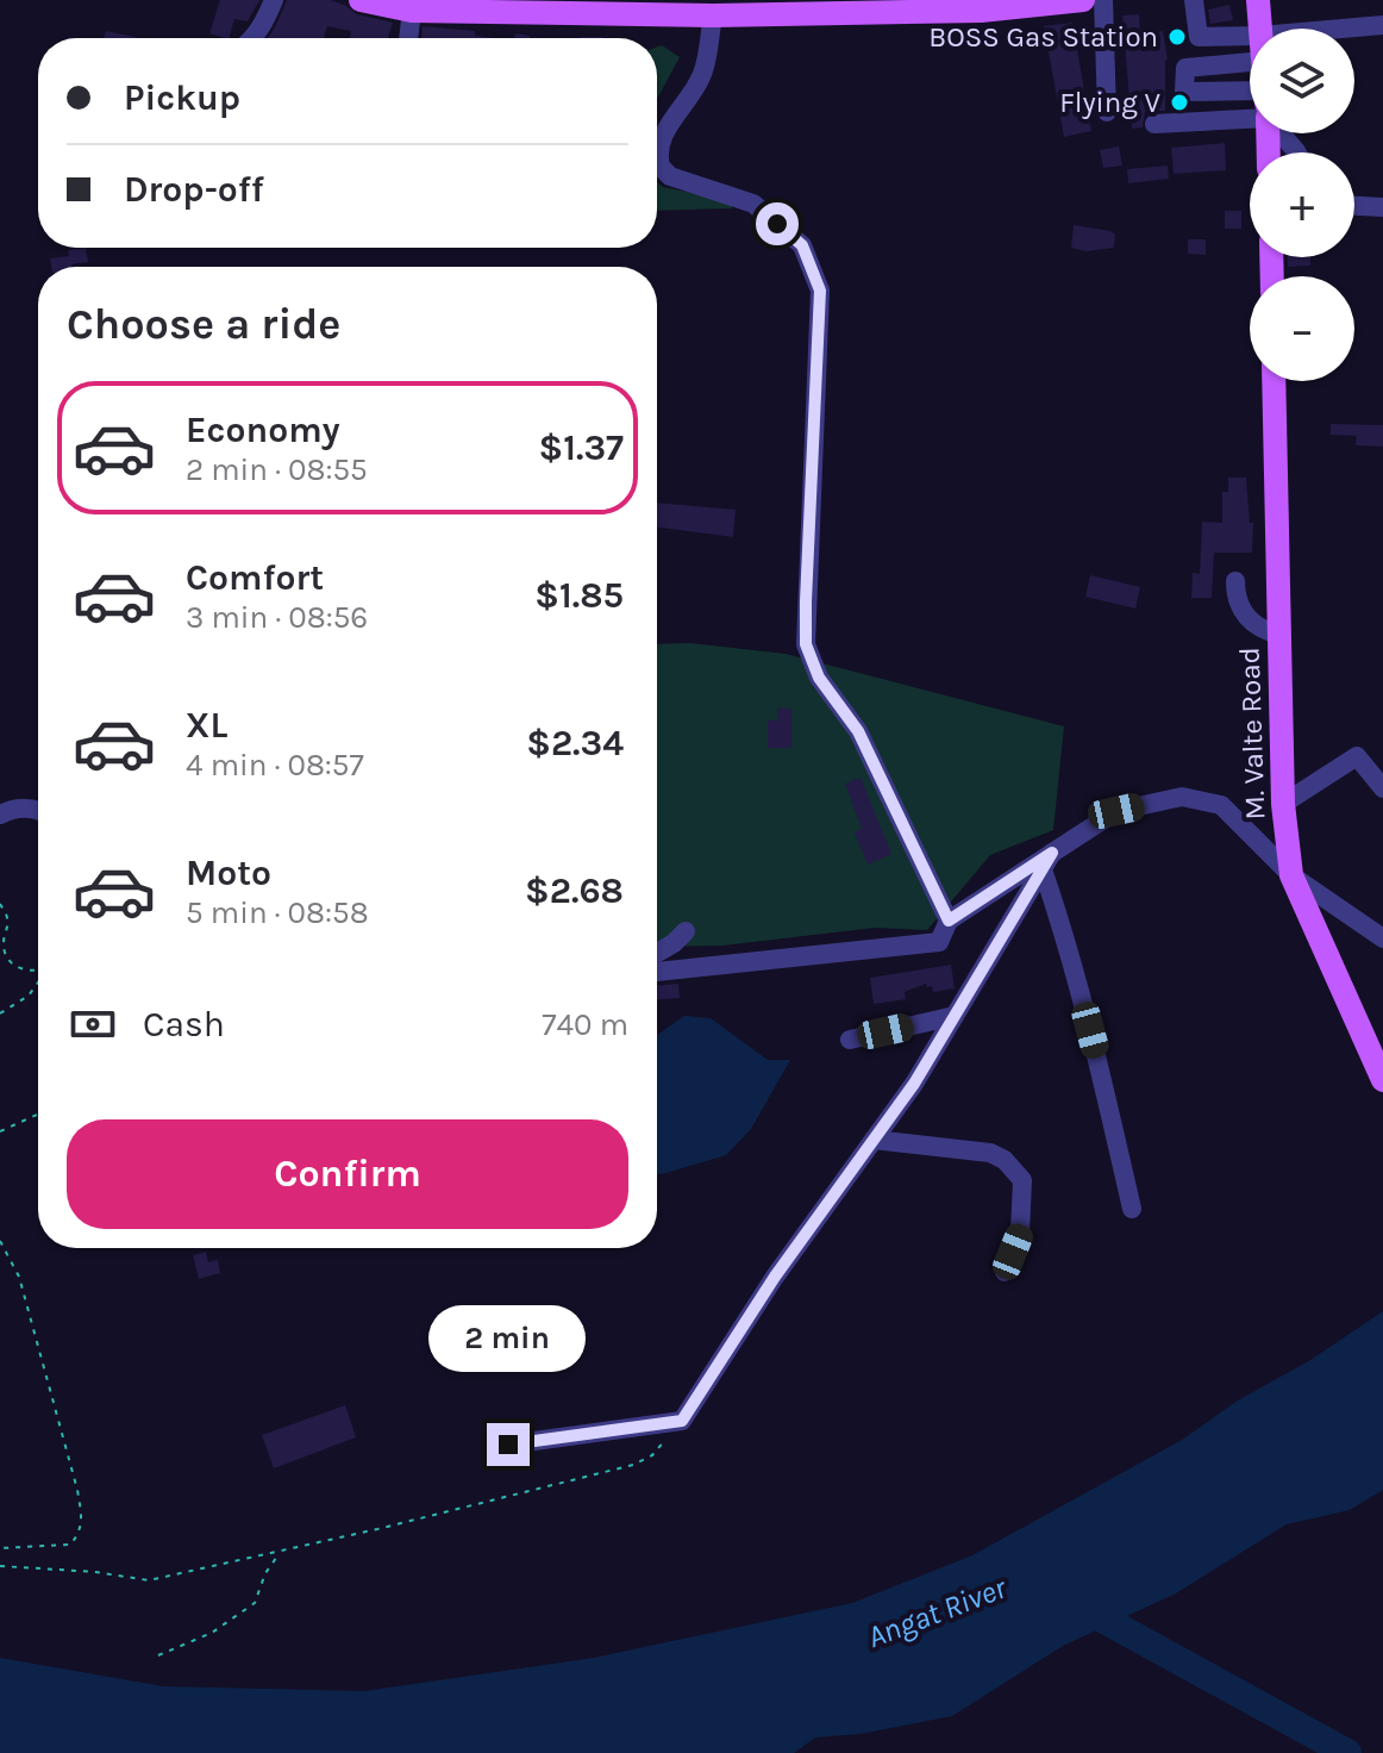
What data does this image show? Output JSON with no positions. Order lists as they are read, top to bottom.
{
  "streets": {
    "main road": ["M. Valte Road"]
  },
  "water": ["Angat River"],
  "places": ["BOSS Gas Station", "Flying V"],
  "page": {
    "map_buttons": ["+", "−"],
    "banner": ["Pickup", "Drop-off"],
    "heading": "Choose a ride",
    "list": [
      {
        "name": "Economy",
        "note": "2 min · 08:55",
        "value": "$1.37"
      },
      {
        "name": "Comfort",
        "note": "3 min · 08:56",
        "value": "$1.85"
      },
      {
        "name": "XL",
        "note": "4 min · 08:57",
        "value": "$2.34"
      },
      {
        "name": "Moto",
        "note": "5 min · 08:58",
        "value": "$2.68"
      }
    ],
    "pay": ["Cash", "740 m"],
    "buttons": "Confirm",
    "bubble": "2 min"
  }
}
